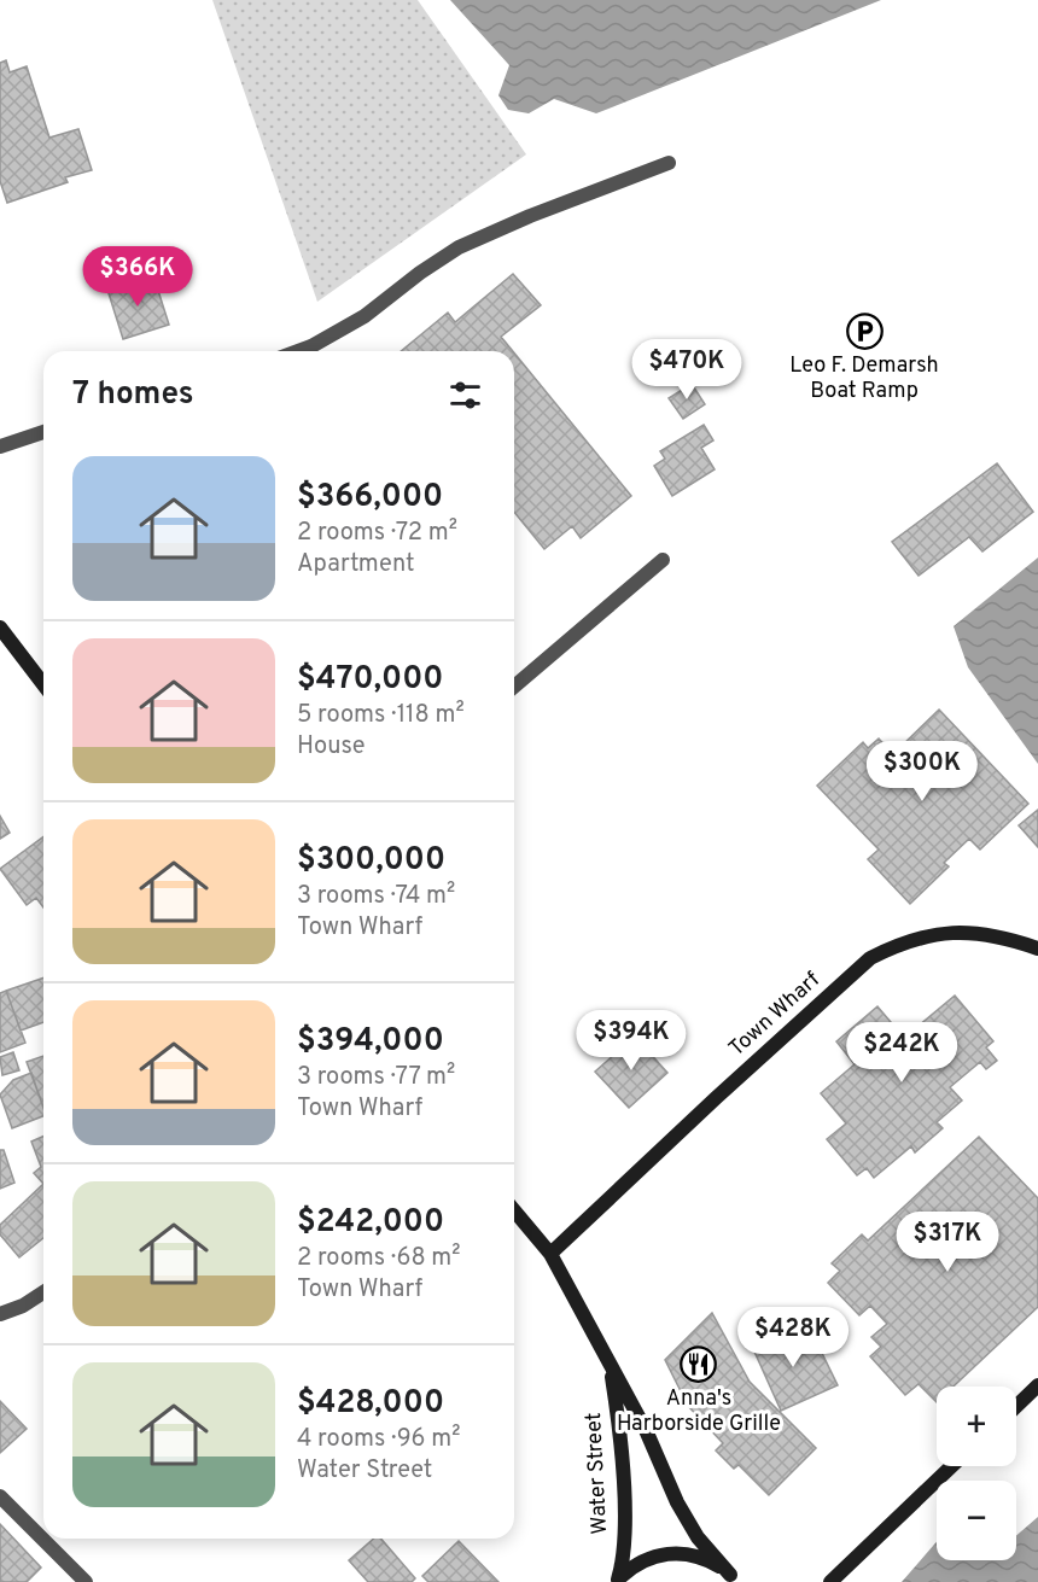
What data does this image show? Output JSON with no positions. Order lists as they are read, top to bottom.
{
  "streets": {
    "main road": ["Town Wharf", "Water Street"]
  },
  "crossings": [
    ["Town Wharf", "Water Street"]
  ],
  "places": {
    "parking": ["Leo F. Demarsh Boat Ramp"],
    "restaurant": ["Anna's Harborside Grille"]
  },
  "page": {
    "price": [
      "$366K",
      "$470K",
      "$300K",
      "$394K",
      "$242K",
      "$317K",
      "$428K"
    ],
    "heading": "7 homes",
    "list": [
      {
        "name": "$366,000",
        "note": "2 rooms · 72 m² · Apartment"
      },
      {
        "name": "$470,000",
        "note": "5 rooms · 118 m² · House"
      },
      {
        "name": "$300,000",
        "note": "3 rooms · 74 m² · Town Wharf"
      },
      {
        "name": "$394,000",
        "note": "3 rooms · 77 m² · Town Wharf"
      },
      {
        "name": "$242,000",
        "note": "2 rooms · 68 m² · Town Wharf"
      },
      {
        "name": "$428,000",
        "note": "4 rooms · 96 m² · Water Street"
      }
    ],
    "map_buttons": ["+", "−"]
  }
}
